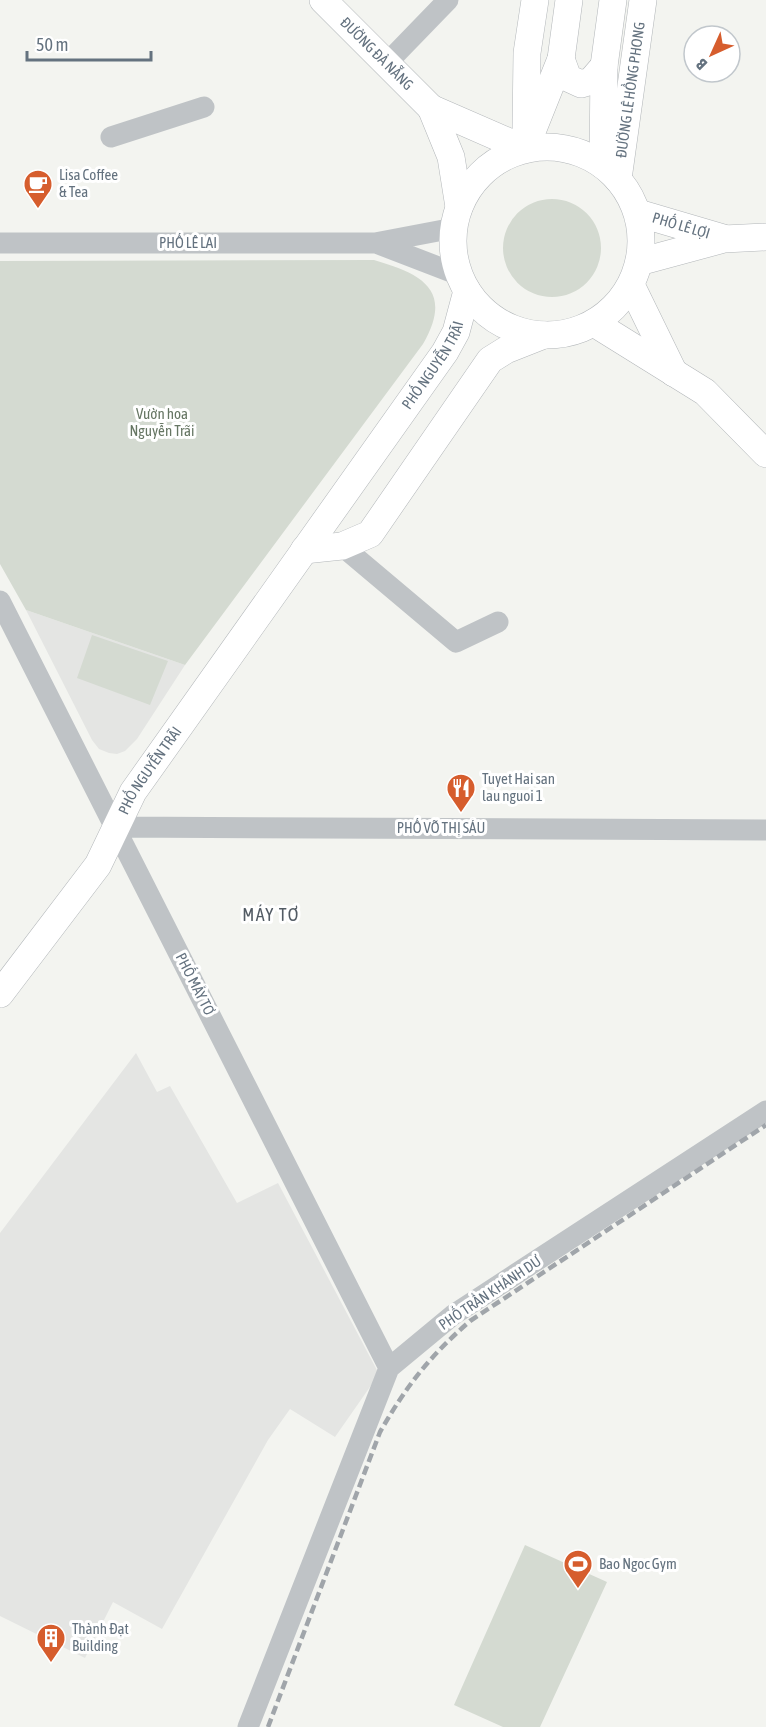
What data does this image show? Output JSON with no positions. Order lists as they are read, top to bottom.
{
  "streets": {
    "main road": [
      "ĐƯỜNG ĐÀ NẴNG",
      "ĐƯỜNG LÊ HỒNG PHONG",
      "PHỐ LÊ LỢI",
      "PHỐ NGUYỄN TRÃI"
    ],
    "street": [
      "PHỐ LÊ LAI",
      "PHỐ VÕ THỊ SÁU",
      "PHỐ MÁY TƠ",
      "PHỐ TRẦN KHÁNH DƯ"
    ]
  },
  "crossings": [
    ["ĐƯỜNG ĐÀ NẴNG", "ĐƯỜNG LÊ HỒNG PHONG"],
    ["ĐƯỜNG ĐÀ NẴNG", "PHỐ LÊ LỢI"],
    ["ĐƯỜNG ĐÀ NẴNG", "PHỐ LÊ LAI"],
    ["ĐƯỜNG ĐÀ NẴNG", "PHỐ NGUYỄN TRÃI"],
    ["ĐƯỜNG LÊ HỒNG PHONG", "PHỐ LÊ LỢI"],
    ["ĐƯỜNG LÊ HỒNG PHONG", "PHỐ LÊ LAI"],
    ["ĐƯỜNG LÊ HỒNG PHONG", "PHỐ NGUYỄN TRÃI"],
    ["PHỐ LÊ LỢI", "PHỐ LÊ LAI"],
    ["PHỐ LÊ LỢI", "PHỐ NGUYỄN TRÃI"],
    ["PHỐ LÊ LAI", "PHỐ NGUYỄN TRÃI"],
    ["PHỐ NGUYỄN TRÃI", "PHỐ VÕ THỊ SÁU"],
    ["PHỐ NGUYỄN TRÃI", "PHỐ MÁY TƠ"],
    ["PHỐ VÕ THỊ SÁU", "PHỐ MÁY TƠ"],
    ["PHỐ MÁY TƠ", "PHỐ TRẦN KHÁNH DƯ"]
  ],
  "districts": ["MÁY TƠ"],
  "parks": ["Vườn hoa Nguyễn Trãi"],
  "places": {
    "cafe": ["Lisa Coffee & Tea"],
    "restaurant": ["Tuyet Hai san lau nguoi 1"],
    "sports": ["Bao Ngoc Gym"],
    "building": ["Thành Đạt Building"]
  },
  "scale_bar": "50 m",
  "north": "bottom left"
}
